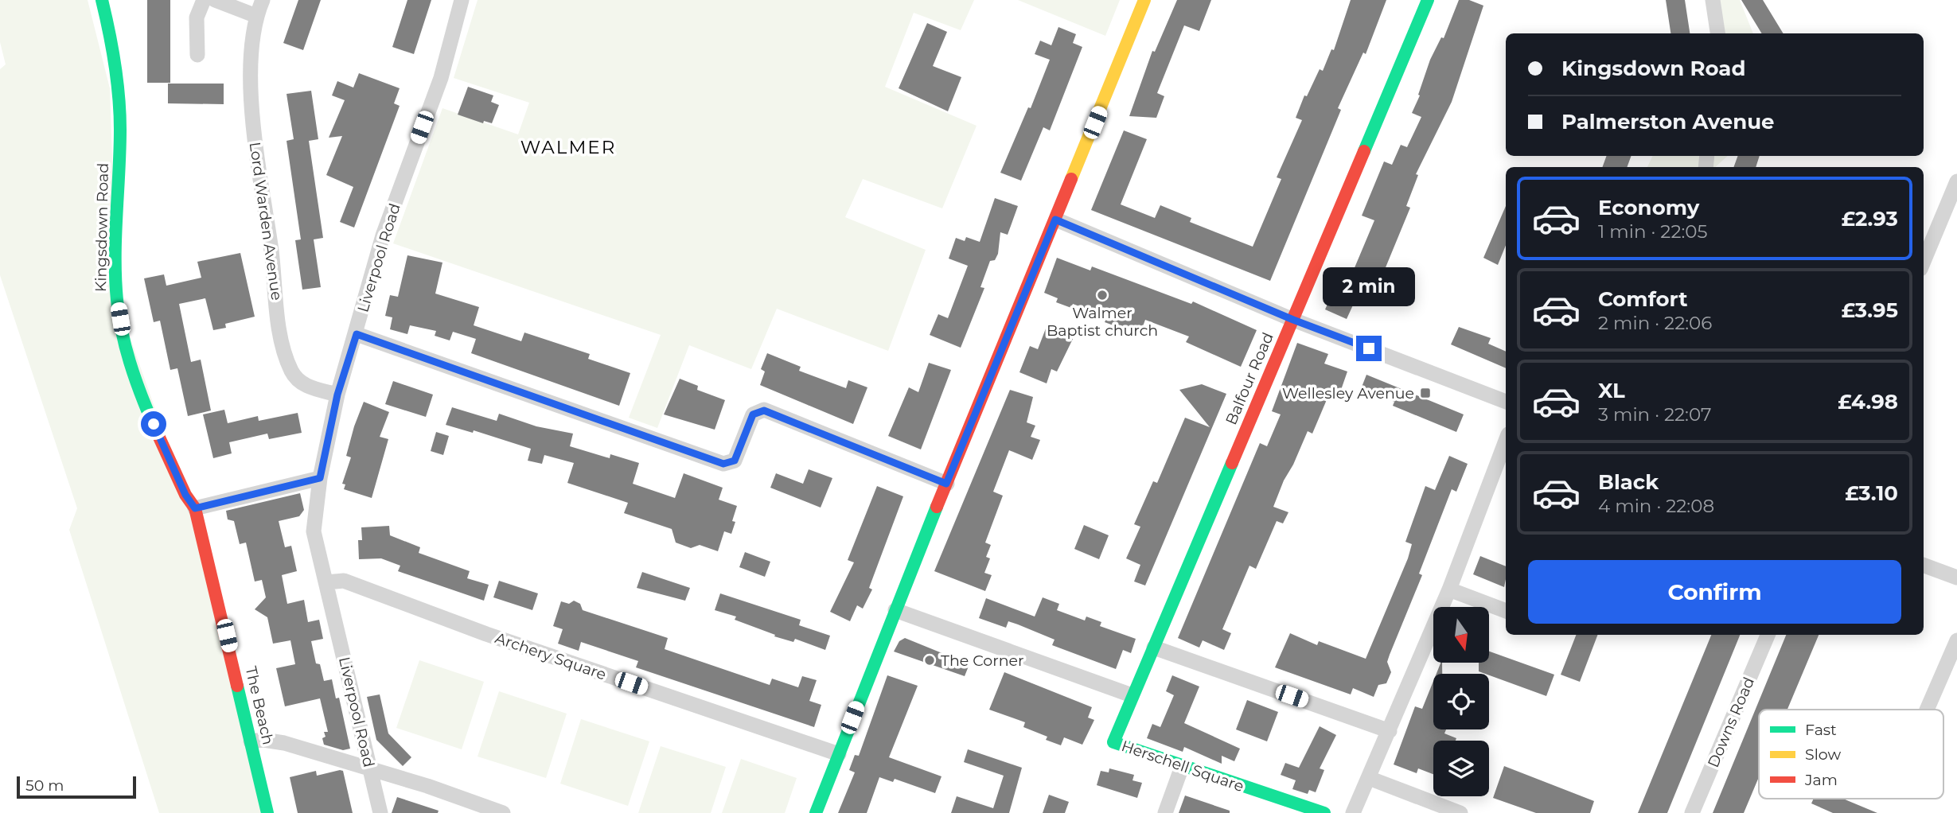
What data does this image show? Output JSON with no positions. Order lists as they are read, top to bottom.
{
  "streets": {
    "street": [
      "Lord Warden Avenue",
      "Kingsdown Road",
      "Liverpool Road",
      "Balfour Road",
      "Archery Square",
      "The Beach",
      "Downs Road",
      "Herschell Square"
    ]
  },
  "crossings": [
    ["Lord Warden Avenue", "Liverpool Road"],
    ["Kingsdown Road", "The Beach"],
    ["Liverpool Road", "Archery Square"],
    ["Balfour Road", "Herschell Square"]
  ],
  "districts": ["WALMER"],
  "places": {
    "other": ["Walmer Baptist church", "The Corner"],
    "transit": ["Wellesley Avenue"]
  },
  "legend": ["Fast", "Slow", "Jam"],
  "scale_bar": "50 m",
  "north": "bottom",
  "page": {
    "banner": ["Kingsdown Road", "Palmerston Avenue"],
    "list": [
      {
        "name": "Economy",
        "note": "1 min · 22:05",
        "value": "£2.93"
      },
      {
        "name": "Comfort",
        "note": "2 min · 22:06",
        "value": "£3.95"
      },
      {
        "name": "XL",
        "note": "3 min · 22:07",
        "value": "£4.98"
      },
      {
        "name": "Black",
        "note": "4 min · 22:08",
        "value": "£3.10"
      }
    ],
    "bubble": "2 min",
    "buttons": "Confirm",
    "scale": "50 m"
  }
}
